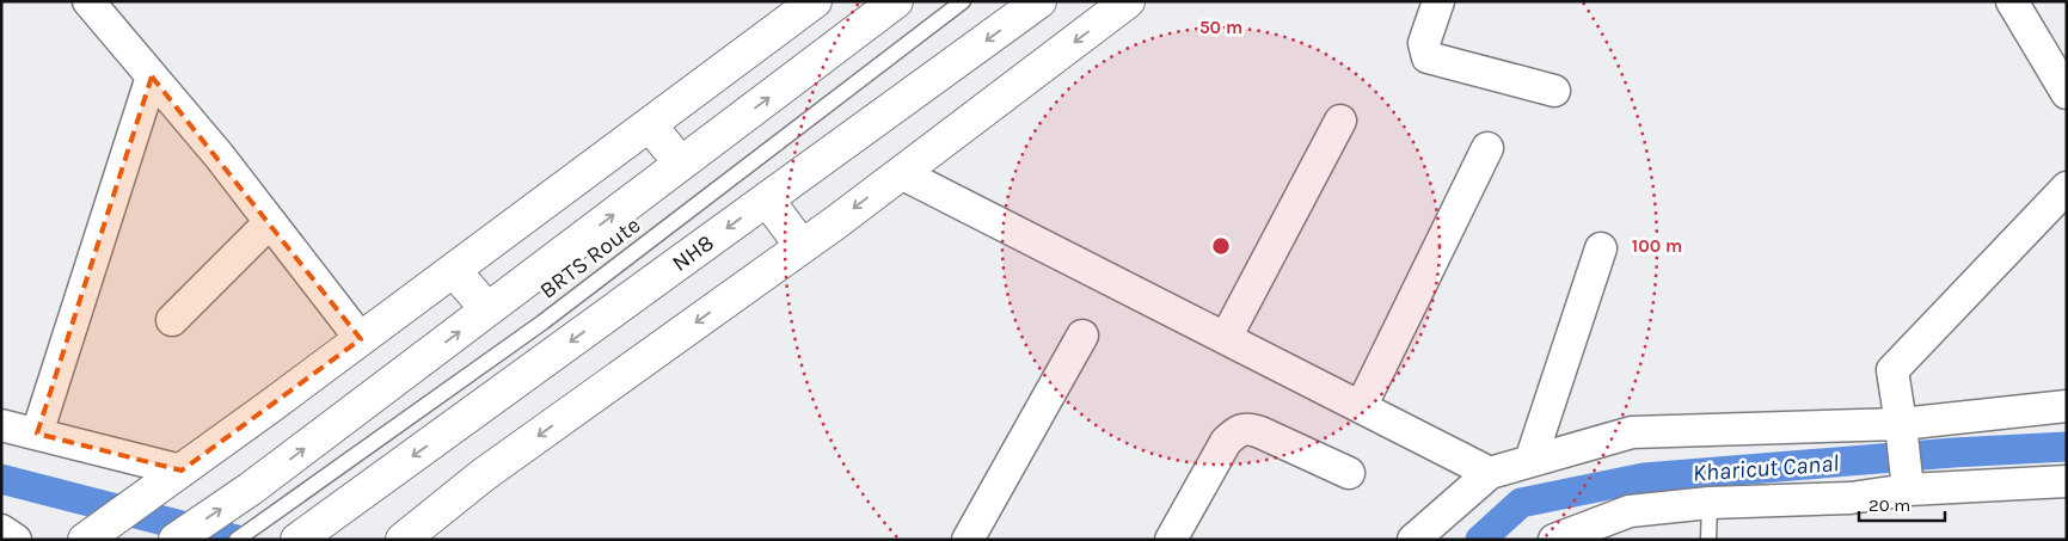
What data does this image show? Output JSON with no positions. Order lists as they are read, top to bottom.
{
  "streets": {
    "main road": ["NH8"],
    "lane": ["BRTS Route"]
  },
  "water": ["Kharicut Canal"],
  "scale_bar": "20 m",
  "rings": ["50 m", "100 m"]
}
